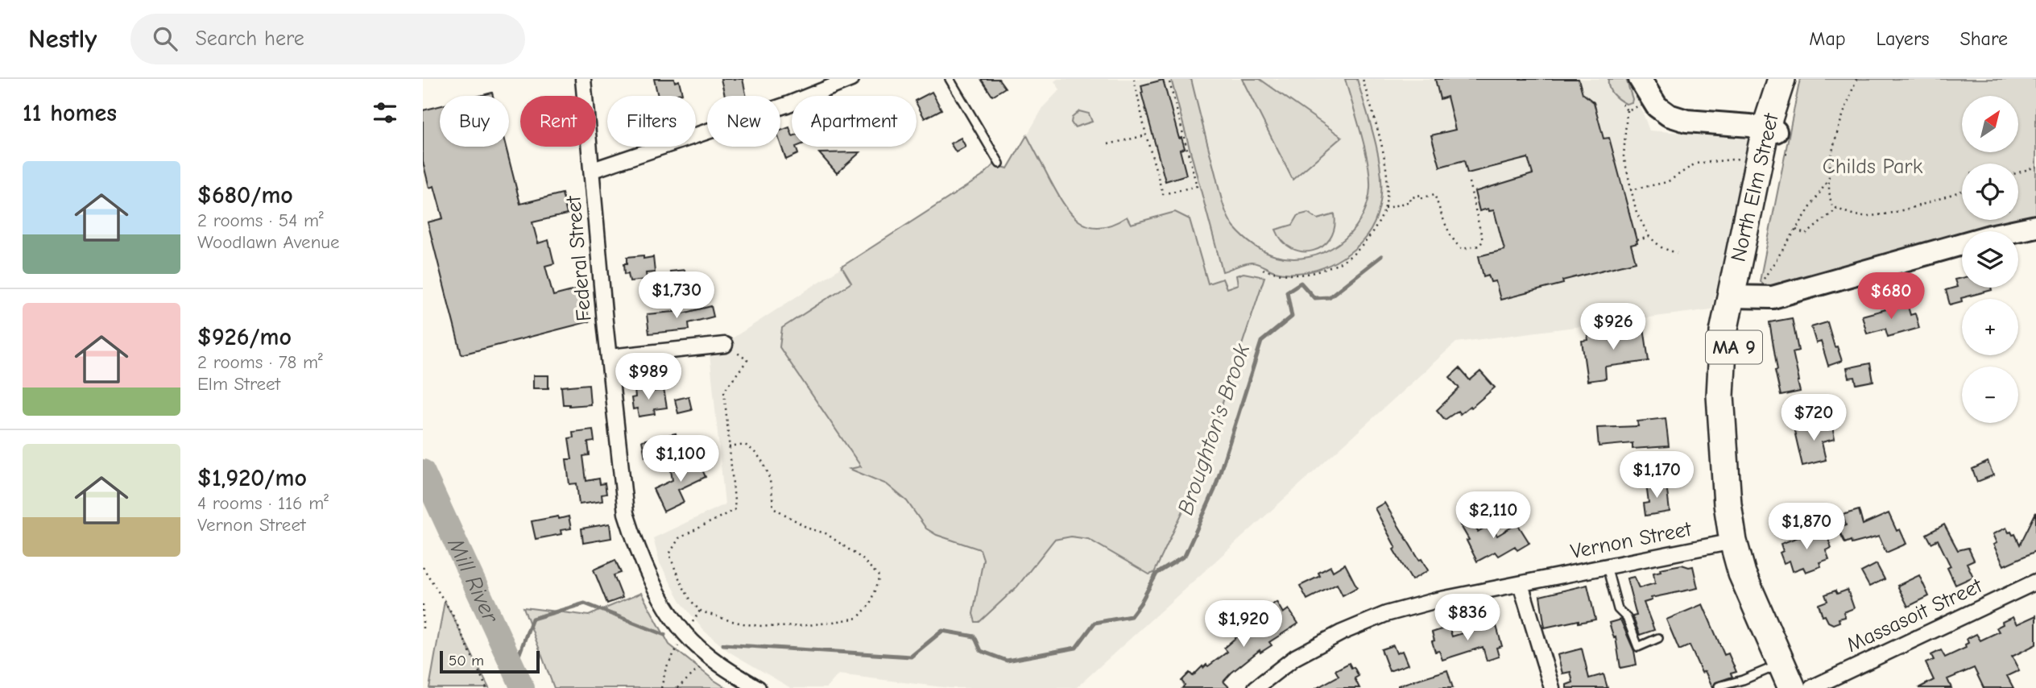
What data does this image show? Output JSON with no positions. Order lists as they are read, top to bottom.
{
  "streets": {
    "highway": ["North Elm Street", "MA 9"],
    "street": ["Federal Street", "Vernon Street", "Massasoit Street"]
  },
  "crossings": [
    ["North Elm Street", "MA 9"],
    ["MA 9", "Vernon Street"]
  ],
  "water": ["Broughton's Brook", "Mill River"],
  "parks": ["Childs Park"],
  "scale_bar": "50 m",
  "north": "top right",
  "page": {
    "header": "Nestly",
    "search": "Search here",
    "nav": ["Map", "Layers", "Share"],
    "heading": "11 homes",
    "map_buttons": ["+", "−"],
    "chip": [
      "Buy",
      "Rent",
      "Filters",
      "New",
      "Apartment"
    ],
    "list": [
      {
        "name": "$680/mo",
        "note": "2 rooms · 54 m² · Woodlawn Avenue"
      },
      {
        "name": "$926/mo",
        "note": "2 rooms · 78 m² · Elm Street"
      },
      {
        "name": "$1,920/mo",
        "note": "4 rooms · 116 m² · Vernon Street"
      }
    ],
    "price": [
      "$1,730",
      "$680",
      "$926",
      "$989",
      "$720",
      "$1,100",
      "$1,170",
      "$2,110",
      "$1,870",
      "$836",
      "$1,920"
    ],
    "scale": "50 m"
  }
}
